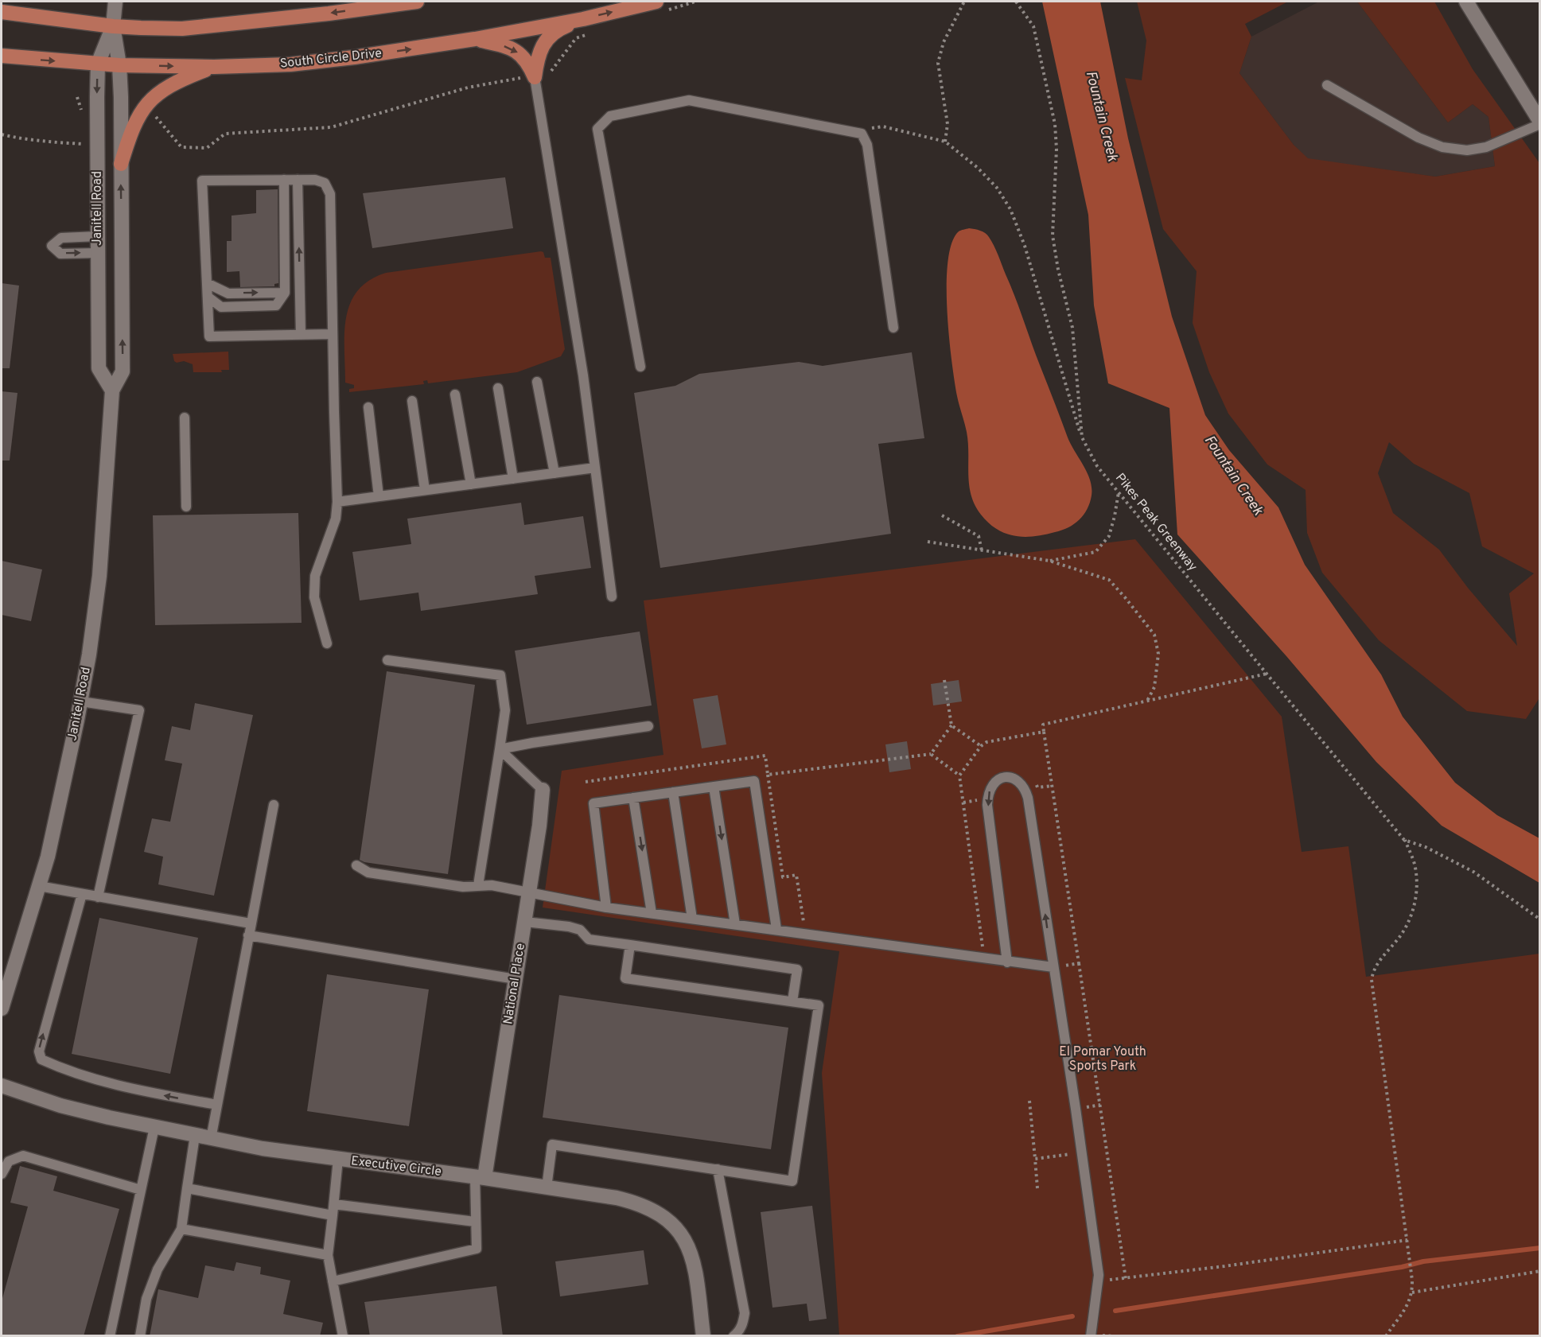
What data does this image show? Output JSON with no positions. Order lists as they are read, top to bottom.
{
  "streets": {
    "main road": ["South Circle Drive"],
    "street": ["Janitell Road", "National Place", "Executive Circle"],
    "path": ["Pikes Peak Greenway"]
  },
  "crossings": [
    ["South Circle Drive", "Janitell Road"],
    ["National Place", "Executive Circle"]
  ],
  "water": ["Fountain Creek"],
  "parks": ["El Pomar Youth Sports Park"]
}
